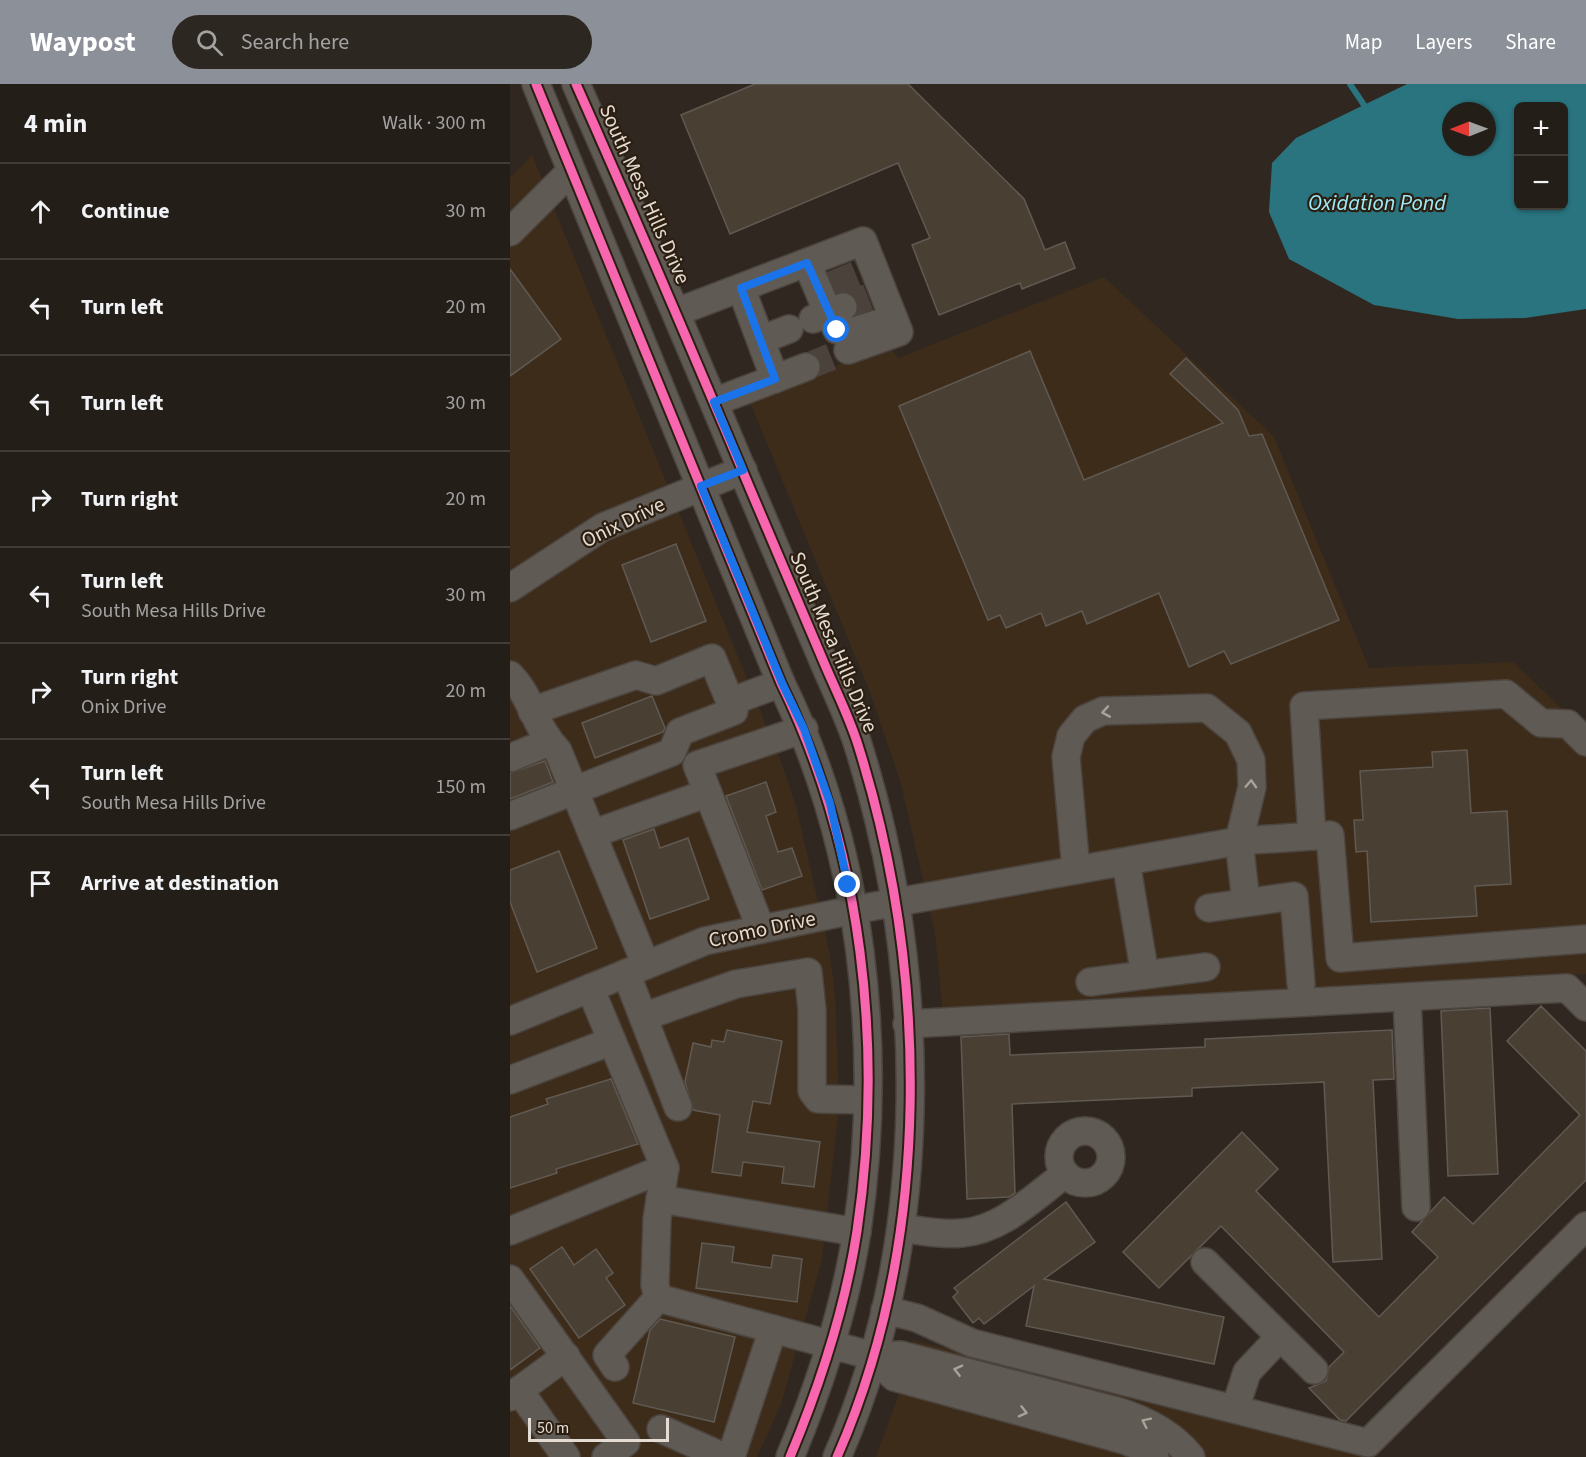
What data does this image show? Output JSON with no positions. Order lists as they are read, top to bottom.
{
  "streets": {
    "street": ["South Mesa Hills Drive", "Onix Drive", "Cromo Drive"]
  },
  "crossings": [
    ["South Mesa Hills Drive", "Onix Drive"],
    ["South Mesa Hills Drive", "Cromo Drive"]
  ],
  "water": ["Oxidation Pond"],
  "scale_bar": "50 m",
  "north": "left",
  "page": {
    "header": "Waypost",
    "search": "Search here",
    "nav": ["Map", "Layers", "Share"],
    "heading": ["4 min", "Walk · 300 m"],
    "map_buttons": ["+", "−"],
    "list": [
      ["Continue", "30 m"],
      ["Turn left", "20 m"],
      ["Turn left", "30 m"],
      ["Turn right", "20 m"],
      ["Turn left", "South Mesa Hills Drive", "30 m"],
      ["Turn right", "Onix Drive", "20 m"],
      ["Turn left", "South Mesa Hills Drive", "150 m"],
      "Arrive at destination"
    ],
    "scale": "50 m"
  }
}
